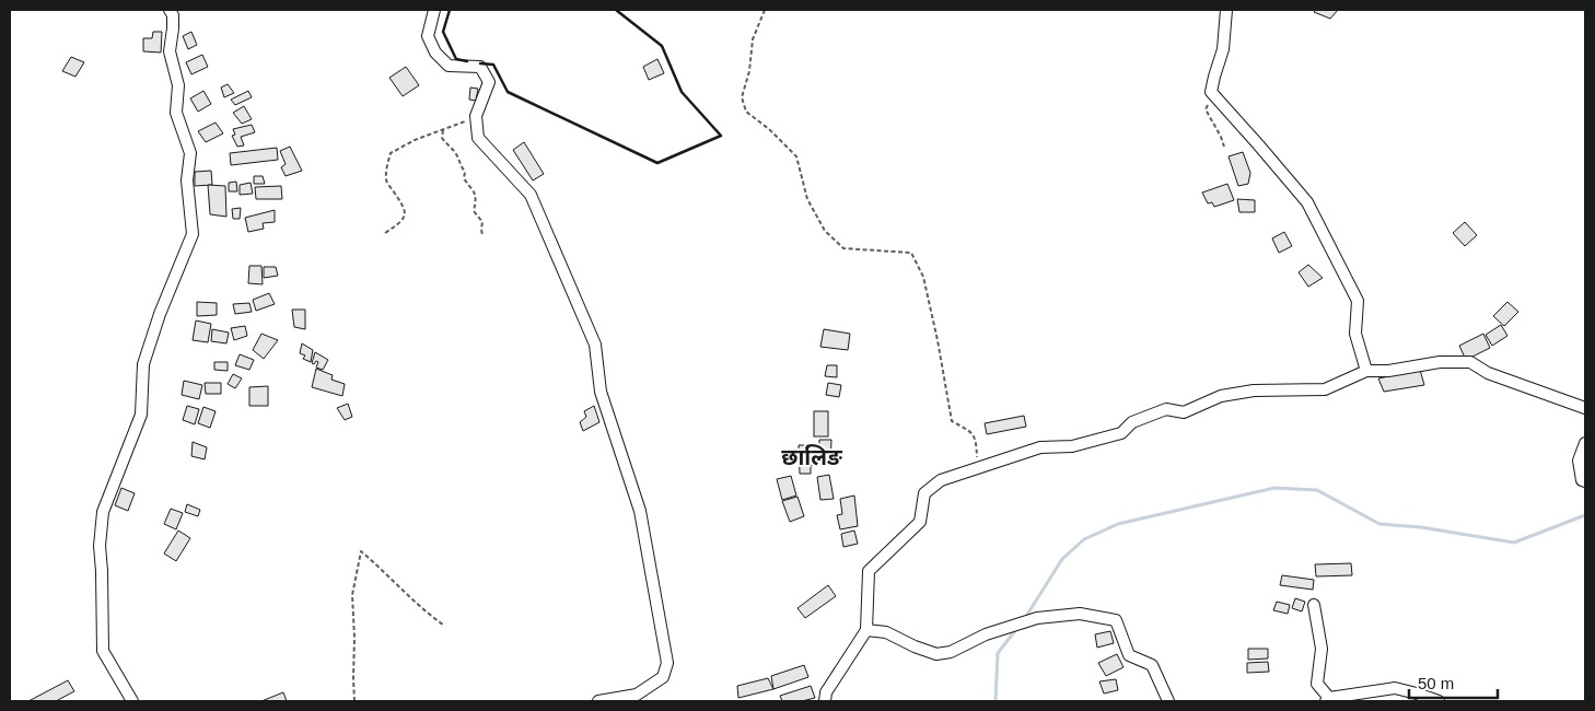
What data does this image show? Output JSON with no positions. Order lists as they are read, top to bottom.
{
  "districts": ["छालिङ"],
  "scale_bar": "50 m"
}
